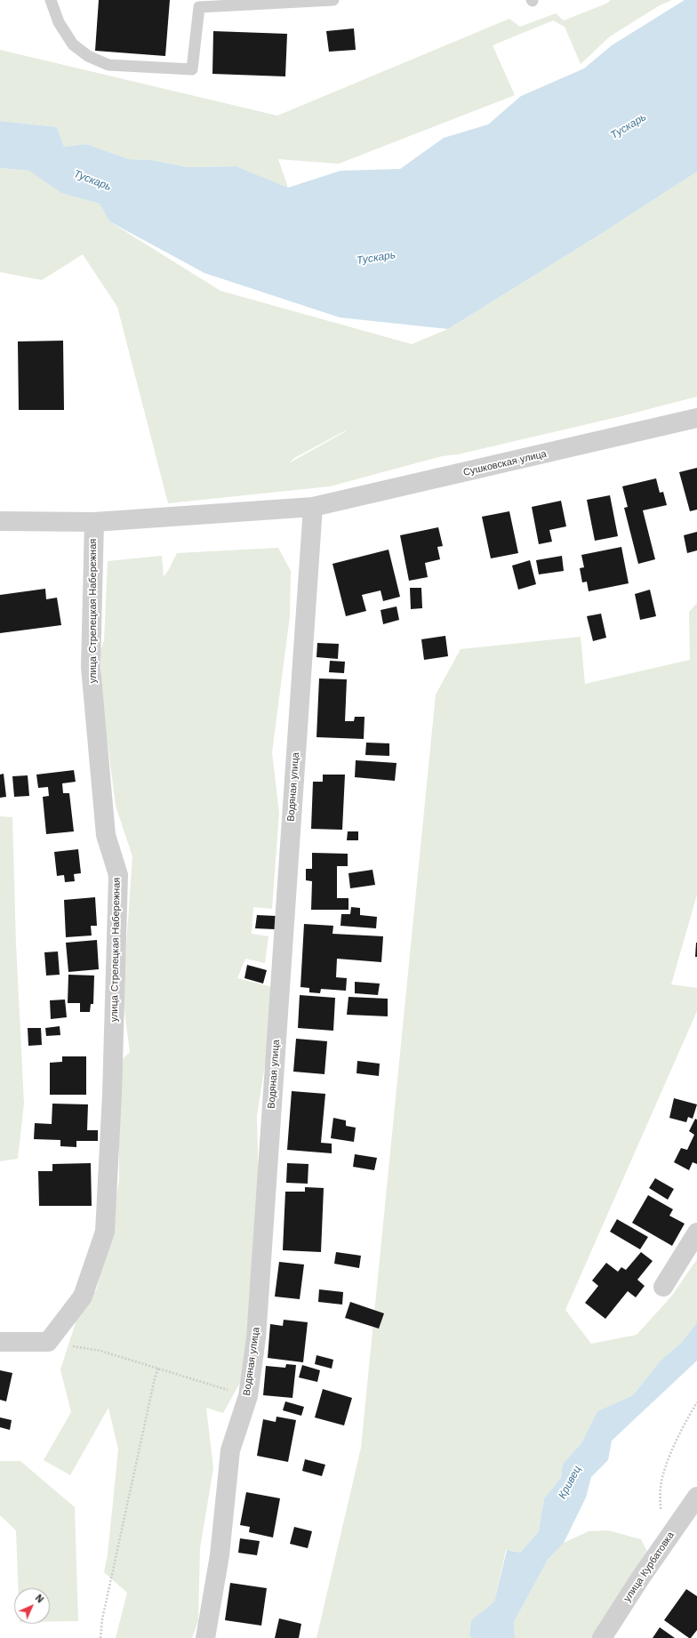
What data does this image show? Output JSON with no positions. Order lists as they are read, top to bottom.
{
  "streets": {
    "street": [
      "Сушковская улица",
      "улица Стрелецкая Набережная",
      "Водяная улица",
      "улица Курбатовка"
    ]
  },
  "crossings": [
    ["Сушковская улица", "Водяная улица"]
  ],
  "water": ["Тускарь", "Кривец"],
  "north": "top right"
}
